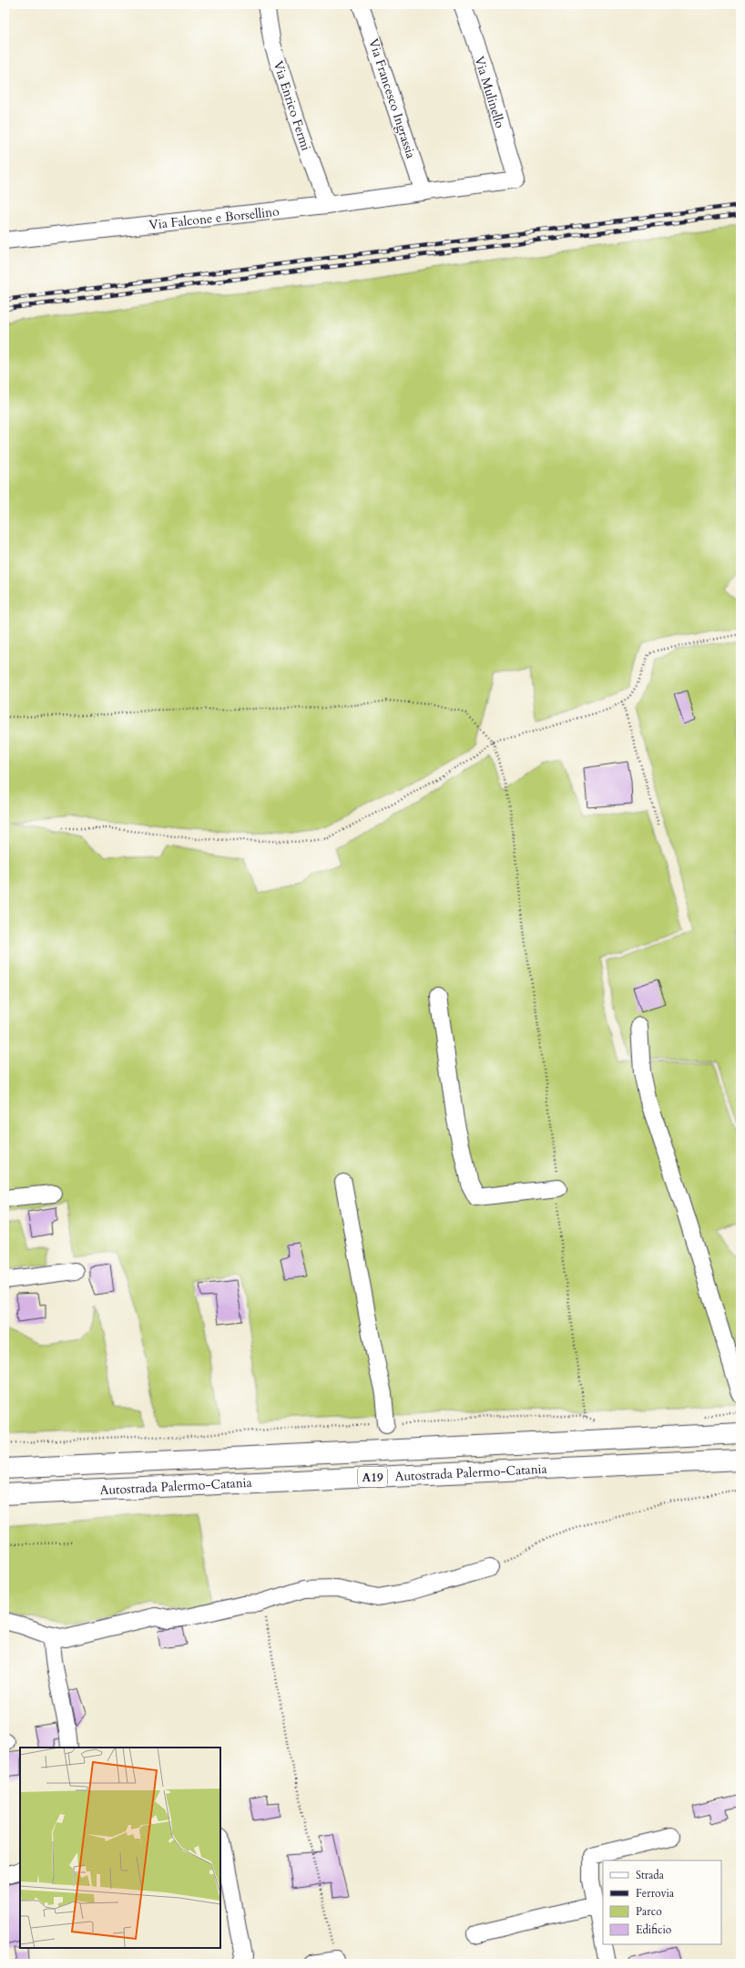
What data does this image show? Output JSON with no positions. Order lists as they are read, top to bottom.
{
  "streets": {
    "highway": ["Autostrada Palermo-Catania", "A19"],
    "street": [
      "Via Mulinello",
      "Via Francesco Ingrassia",
      "Via Enrico Fermi",
      "Via Falcone e Borsellino"
    ]
  },
  "crossings": [
    ["Via Mulinello", "Via Falcone e Borsellino"],
    ["Via Francesco Ingrassia", "Via Falcone e Borsellino"],
    ["Via Enrico Fermi", "Via Falcone e Borsellino"]
  ],
  "legend": [
    "Strada",
    "Ferrovia",
    "Parco",
    "Edificio"
  ]
}
